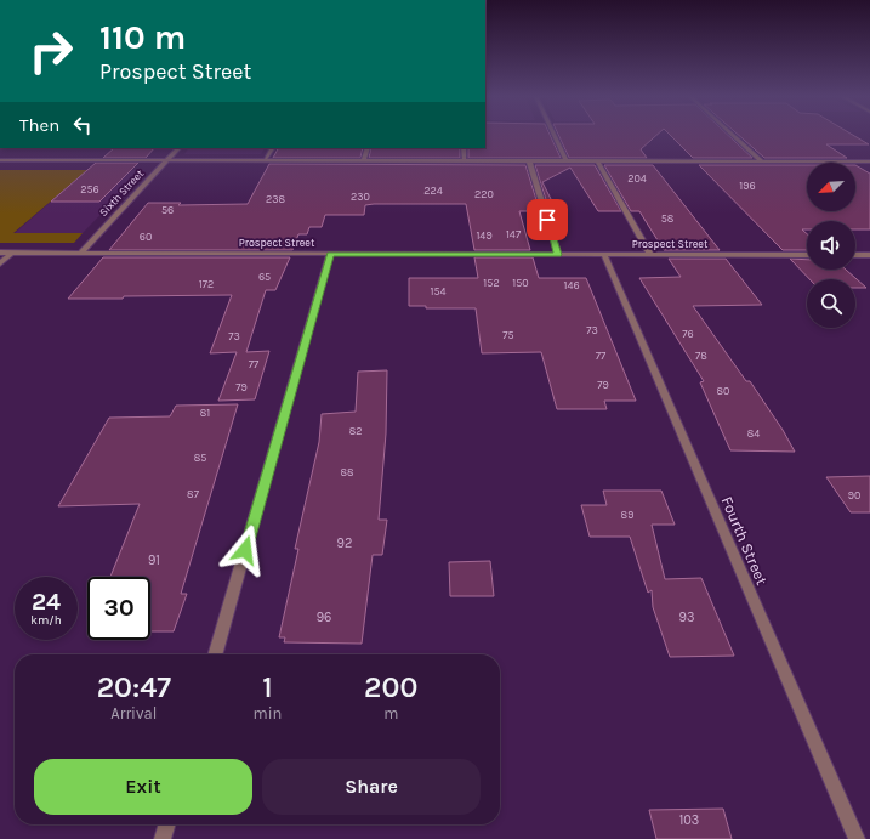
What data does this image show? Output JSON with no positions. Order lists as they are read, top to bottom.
{
  "streets": {
    "street": ["Sixth Street", "Prospect Street", "Fourth Street"]
  },
  "crossings": [
    ["Sixth Street", "Prospect Street"],
    ["Prospect Street", "Fourth Street"]
  ],
  "house_numbers": [
    "204",
    "196",
    "256",
    "224",
    "220",
    "230",
    "238",
    "56",
    "58",
    "147",
    "149",
    "60",
    "65",
    "152",
    "150",
    "172",
    "146",
    "154",
    "73",
    "76",
    "75",
    "73",
    "77",
    "78",
    "77",
    "79",
    "79",
    "80",
    "81",
    "82",
    "84",
    "85",
    "88",
    "87",
    "90",
    "89",
    "92",
    "91",
    "96",
    "93",
    "103"
  ],
  "north": "bottom left",
  "page": {
    "turn": ["110 m", "Prospect Street"],
    "then": "Then",
    "speed": "24 km/h",
    "limit": "30",
    "eta": [
      "20:47",
      "Arrival",
      "1",
      "min",
      "200",
      "m"
    ],
    "buttons": ["Exit", "Share"]
  }
}
